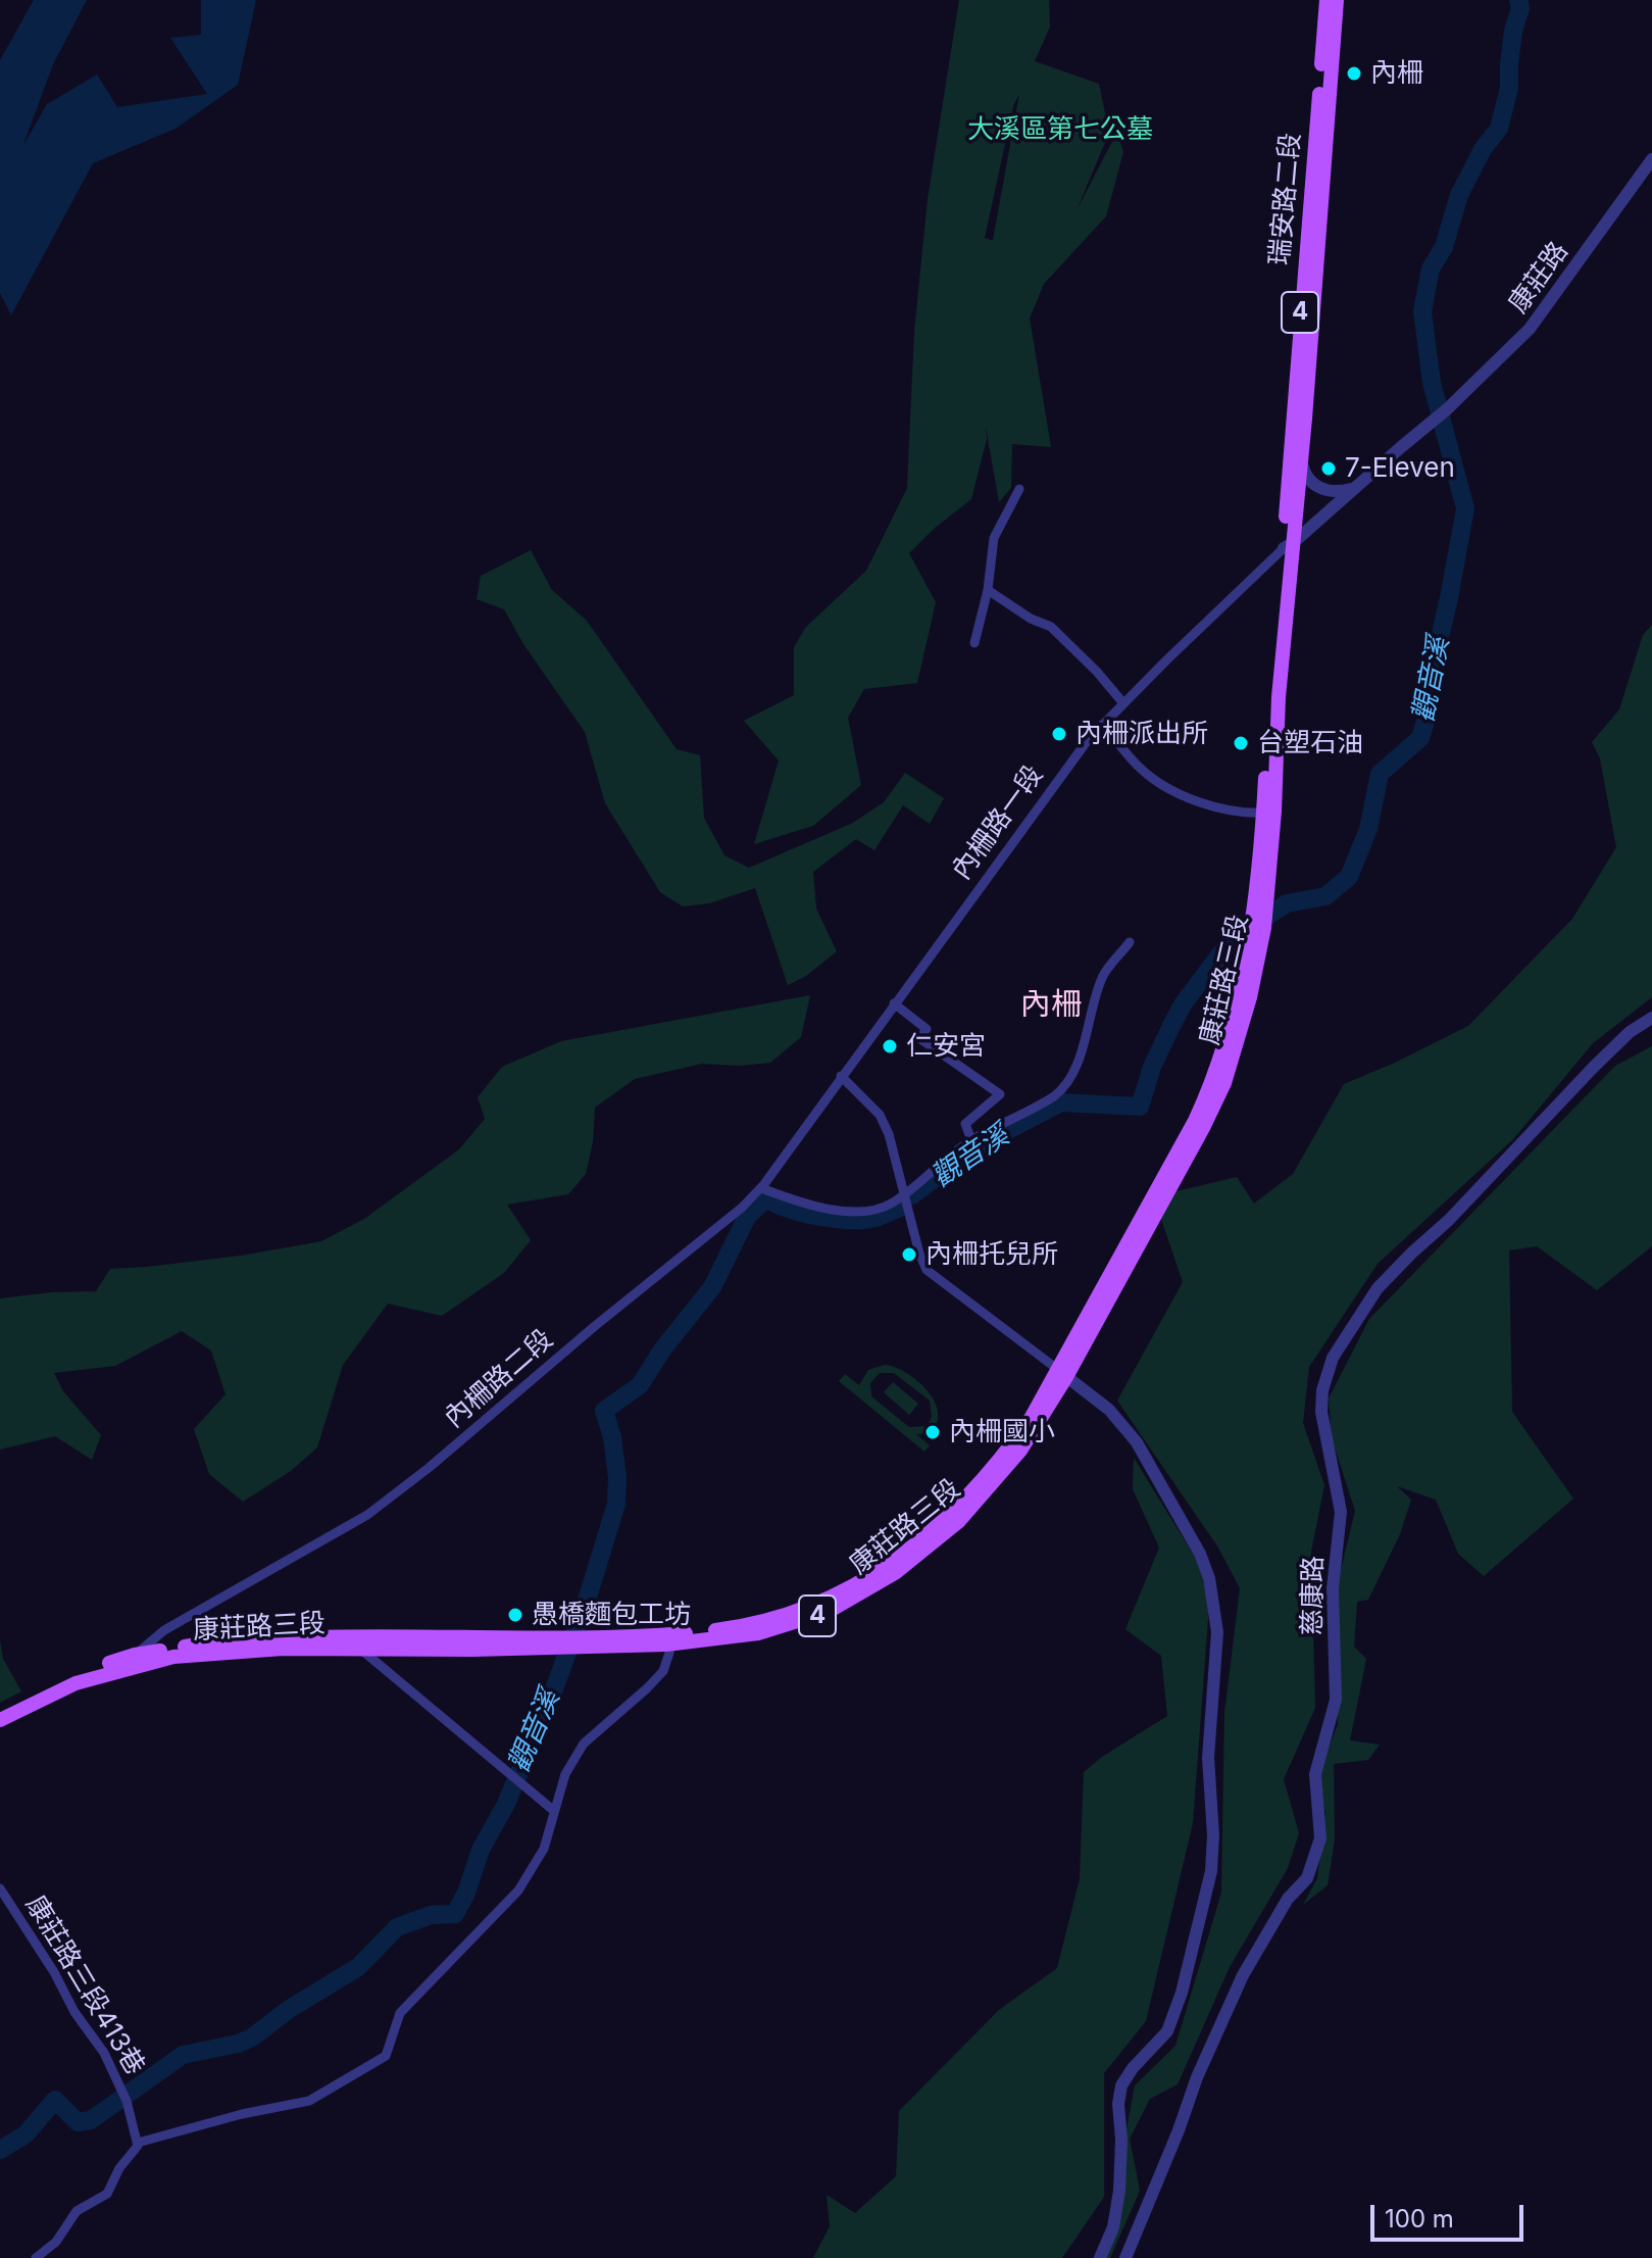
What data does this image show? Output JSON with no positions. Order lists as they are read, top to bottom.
{
  "streets": {
    "main road": ["瑞安路二段", "4", "康莊路三段"],
    "street": [
      "康莊路",
      "內柵路一段",
      "內柵路二段",
      "慈康路",
      "康莊路三段413巷"
    ]
  },
  "crossings": [
    ["瑞安路二段", "4"],
    ["瑞安路二段", "內柵路一段"],
    ["瑞安路二段", "康莊路三段"],
    ["4", "內柵路一段"],
    ["4", "康莊路三段"],
    ["內柵路一段", "康莊路三段"],
    ["內柵路一段", "內柵路二段"],
    ["康莊路三段", "內柵路二段"]
  ],
  "districts": ["內柵"],
  "water": ["觀音溪"],
  "parks": ["大溪區第七公墓"],
  "places": [
    "內柵",
    "7-Eleven",
    "內柵派出所",
    "台塑石油",
    "仁安宮",
    "內柵托兒所",
    "內柵國小",
    "愚橋麵包工坊"
  ],
  "scale_bar": "100 m"
}
